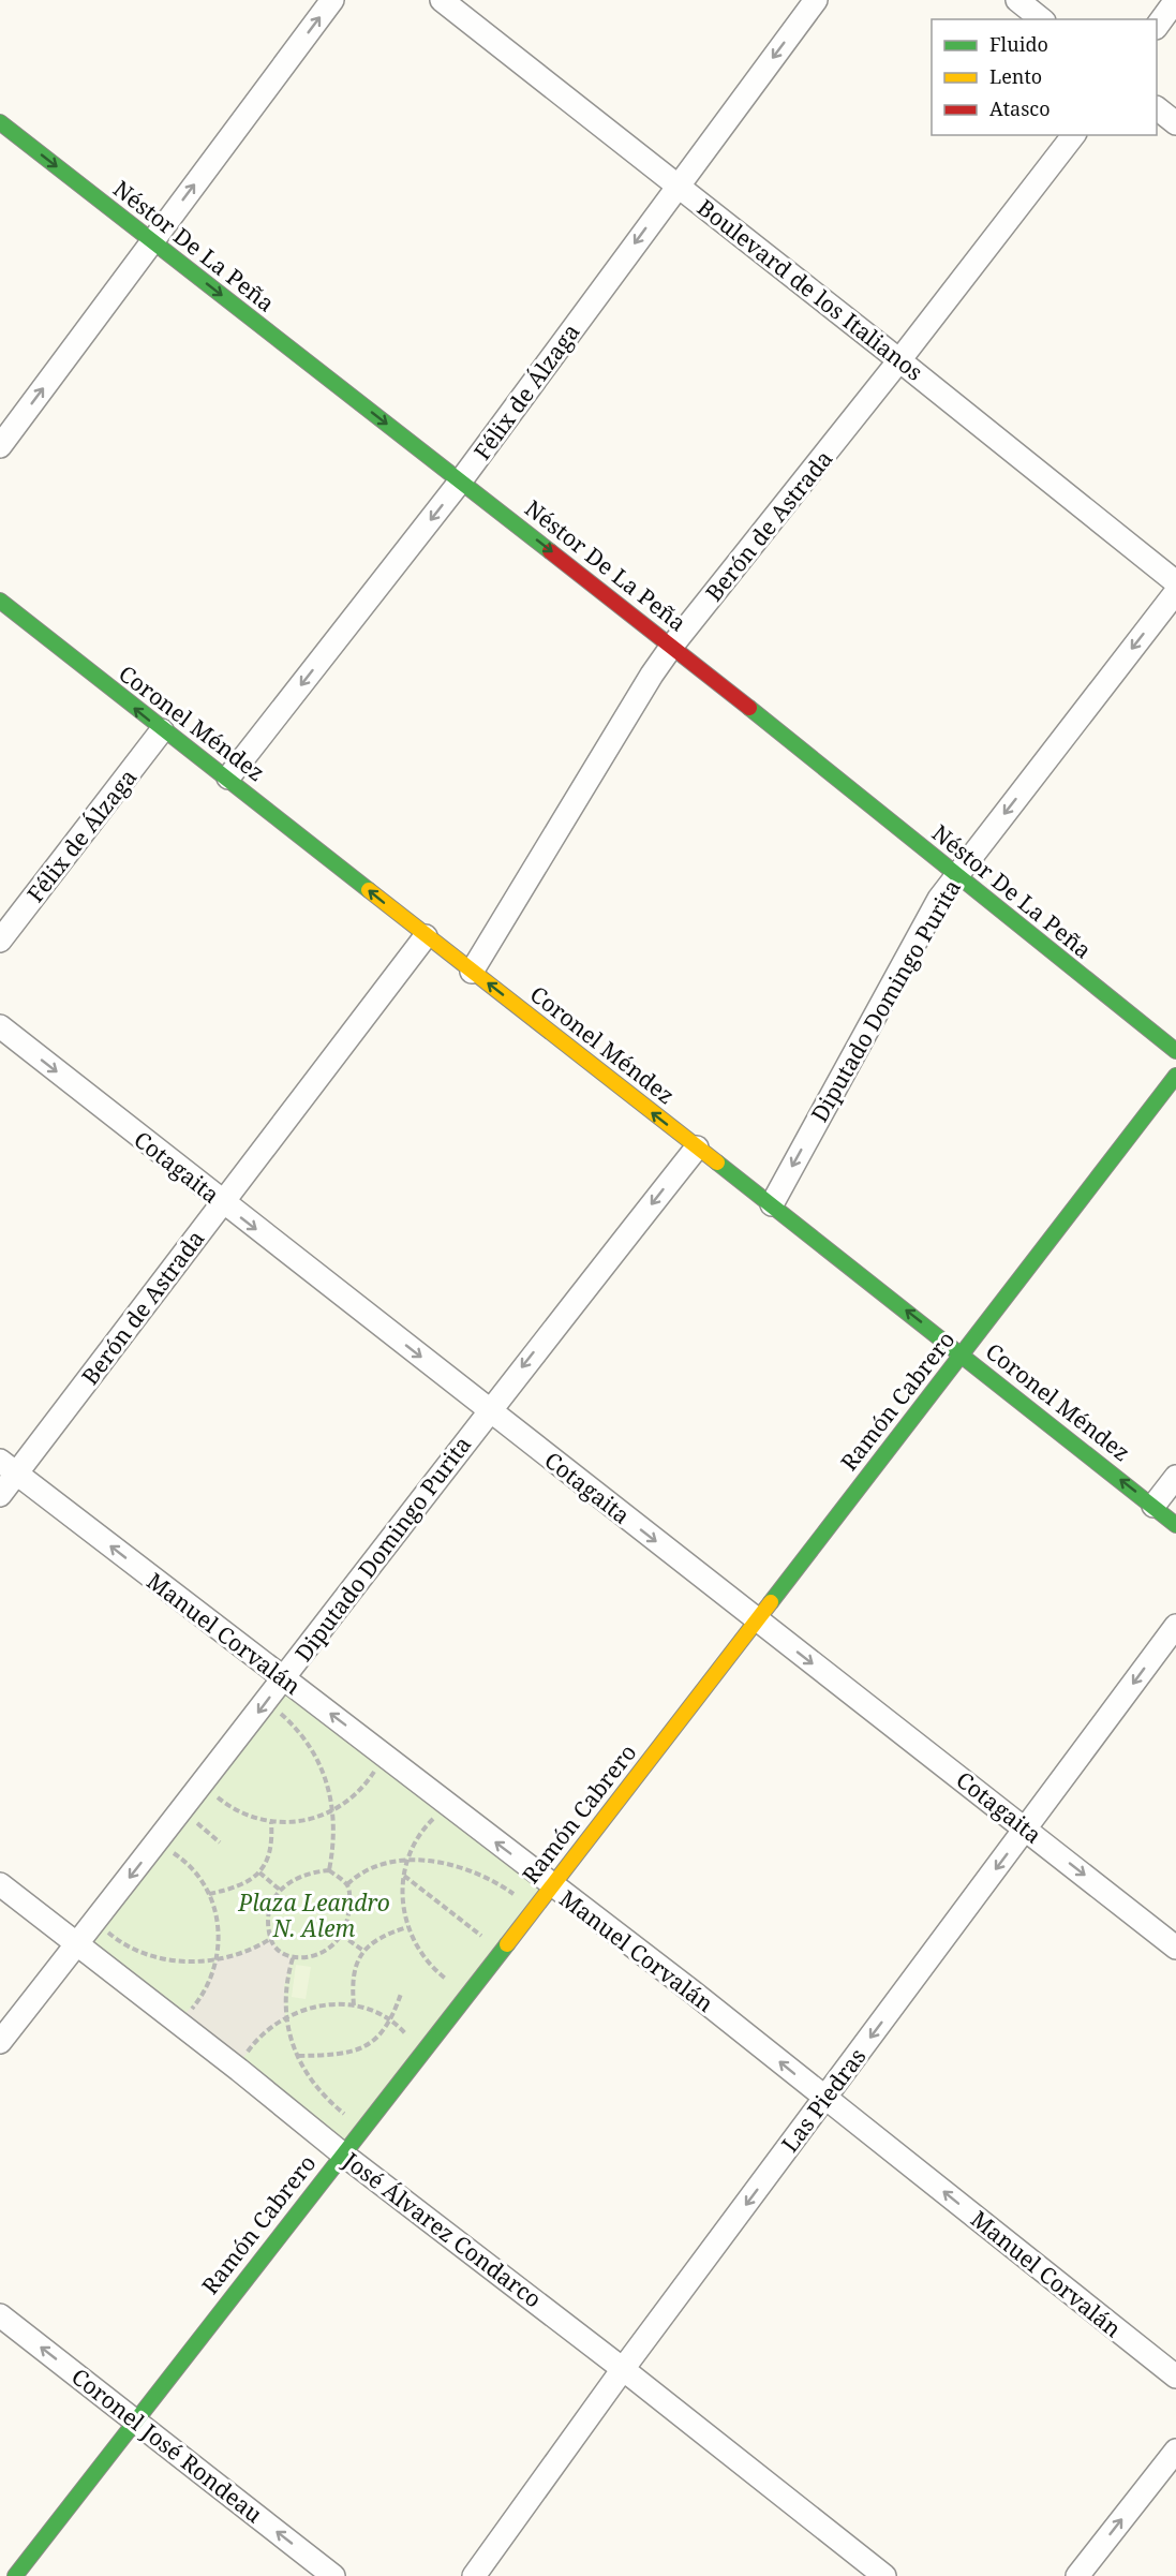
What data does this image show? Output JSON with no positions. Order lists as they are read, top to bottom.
{
  "streets": {
    "street": [
      "Néstor De La Peña",
      "Boulevard de los Italianos",
      "Félix de Álzaga",
      "Berón de Astrada",
      "Coronel Méndez",
      "Diputado Domingo Purita",
      "Cotagaita",
      "Ramón Cabrero",
      "Manuel Corvalán",
      "Las Piedras",
      "José Álvarez Condarco",
      "Coronel José Rondeau"
    ]
  },
  "crossings": [
    ["Néstor De La Peña", "Félix de Álzaga"],
    ["Néstor De La Peña", "Berón de Astrada"],
    ["Néstor De La Peña", "Diputado Domingo Purita"],
    ["Boulevard de los Italianos", "Félix de Álzaga"],
    ["Boulevard de los Italianos", "Berón de Astrada"],
    ["Félix de Álzaga", "Coronel Méndez"],
    ["Berón de Astrada", "Coronel Méndez"],
    ["Berón de Astrada", "Cotagaita"],
    ["Berón de Astrada", "Manuel Corvalán"],
    ["Coronel Méndez", "Diputado Domingo Purita"],
    ["Coronel Méndez", "Ramón Cabrero"],
    ["Diputado Domingo Purita", "Cotagaita"],
    ["Diputado Domingo Purita", "Manuel Corvalán"],
    ["Diputado Domingo Purita", "José Álvarez Condarco"],
    ["Cotagaita", "Ramón Cabrero"],
    ["Cotagaita", "Las Piedras"],
    ["Ramón Cabrero", "Manuel Corvalán"],
    ["Ramón Cabrero", "José Álvarez Condarco"],
    ["Ramón Cabrero", "Coronel José Rondeau"],
    ["Manuel Corvalán", "Las Piedras"],
    ["Las Piedras", "José Álvarez Condarco"]
  ],
  "one_way": [
    "Néstor De La Peña",
    "Félix de Álzaga",
    "Coronel Méndez",
    "Diputado Domingo Purita",
    "Cotagaita",
    "Manuel Corvalán",
    "Las Piedras",
    "Coronel José Rondeau"
  ],
  "parks": ["Plaza Leandro N. Alem"],
  "legend": ["Fluido", "Lento", "Atasco"]
}
